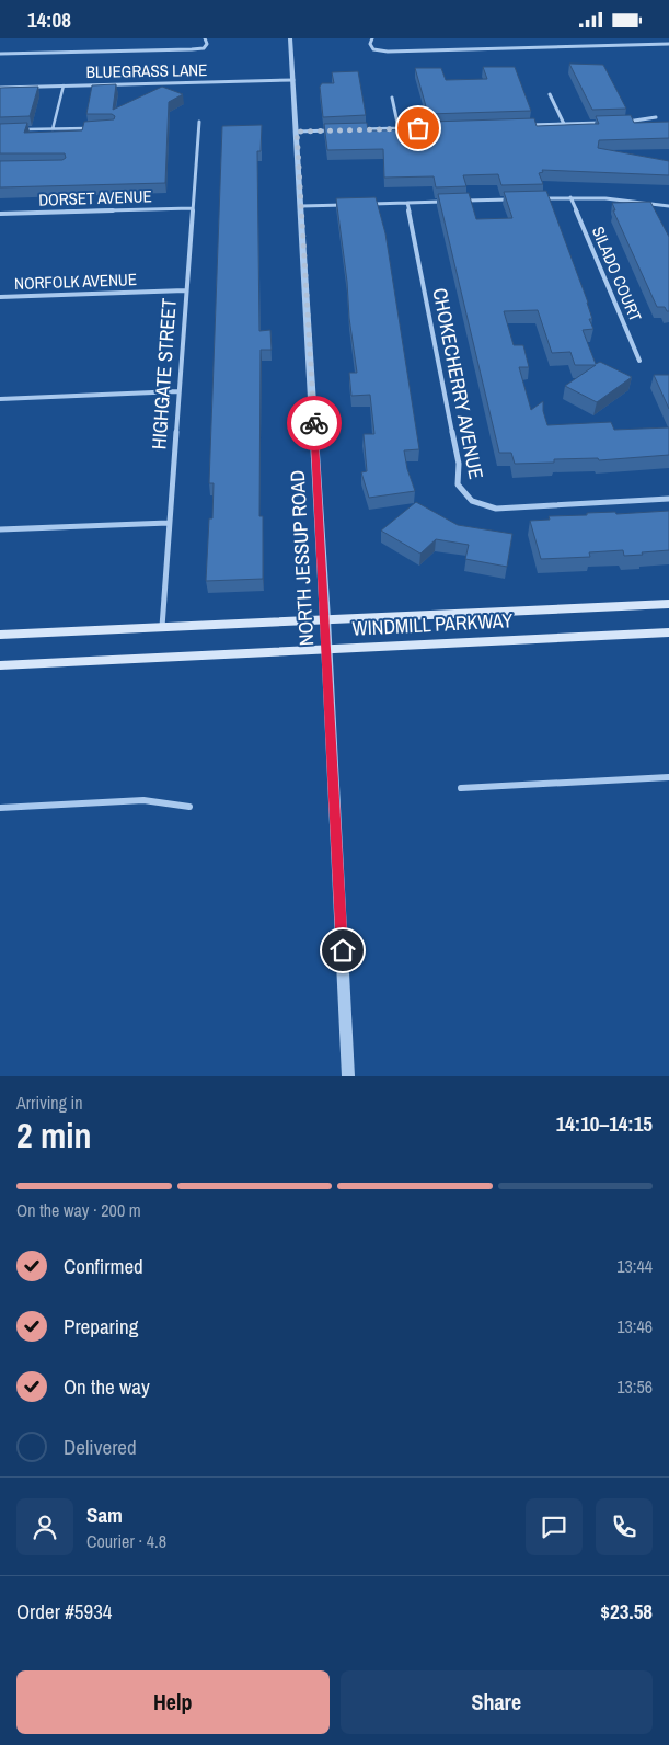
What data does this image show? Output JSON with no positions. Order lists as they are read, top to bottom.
{
  "streets": {
    "main road": ["WINDMILL PARKWAY"],
    "street": [
      "BLUEGRASS LANE",
      "DORSET AVENUE",
      "SILADO COURT",
      "NORFOLK AVENUE",
      "HIGHGATE STREET",
      "CHOKECHERRY AVENUE",
      "NORTH JESSUP ROAD"
    ]
  },
  "crossings": [
    ["BLUEGRASS LANE", "NORTH JESSUP ROAD"],
    ["DORSET AVENUE", "HIGHGATE STREET"],
    ["NORFOLK AVENUE", "HIGHGATE STREET"],
    ["HIGHGATE STREET", "WINDMILL PARKWAY"],
    ["NORTH JESSUP ROAD", "WINDMILL PARKWAY"]
  ],
  "page": {
    "status": "14:08",
    "heading": ["2 min", "Arriving in", "14:10–14:15"],
    "panel": [
      "Sam",
      "Courier · 4.8",
      "Order #5934",
      "$23.58"
    ],
    "bar": "On the way · 200 m",
    "list": [
      ["Confirmed", "13:44"],
      ["Preparing", "13:46"],
      ["On the way", "13:56"],
      "Delivered"
    ],
    "buttons": ["Help", "Share"]
  }
}
